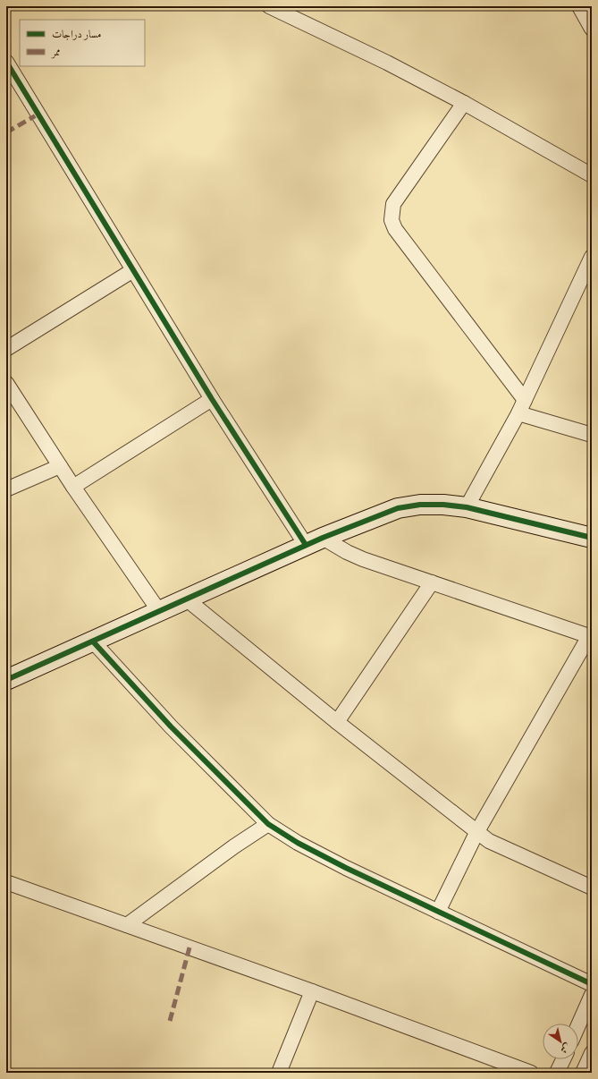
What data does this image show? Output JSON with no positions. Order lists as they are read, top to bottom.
{
  "legend": ["مسار دراجات", "ممر"],
  "north": "bottom right"
}
